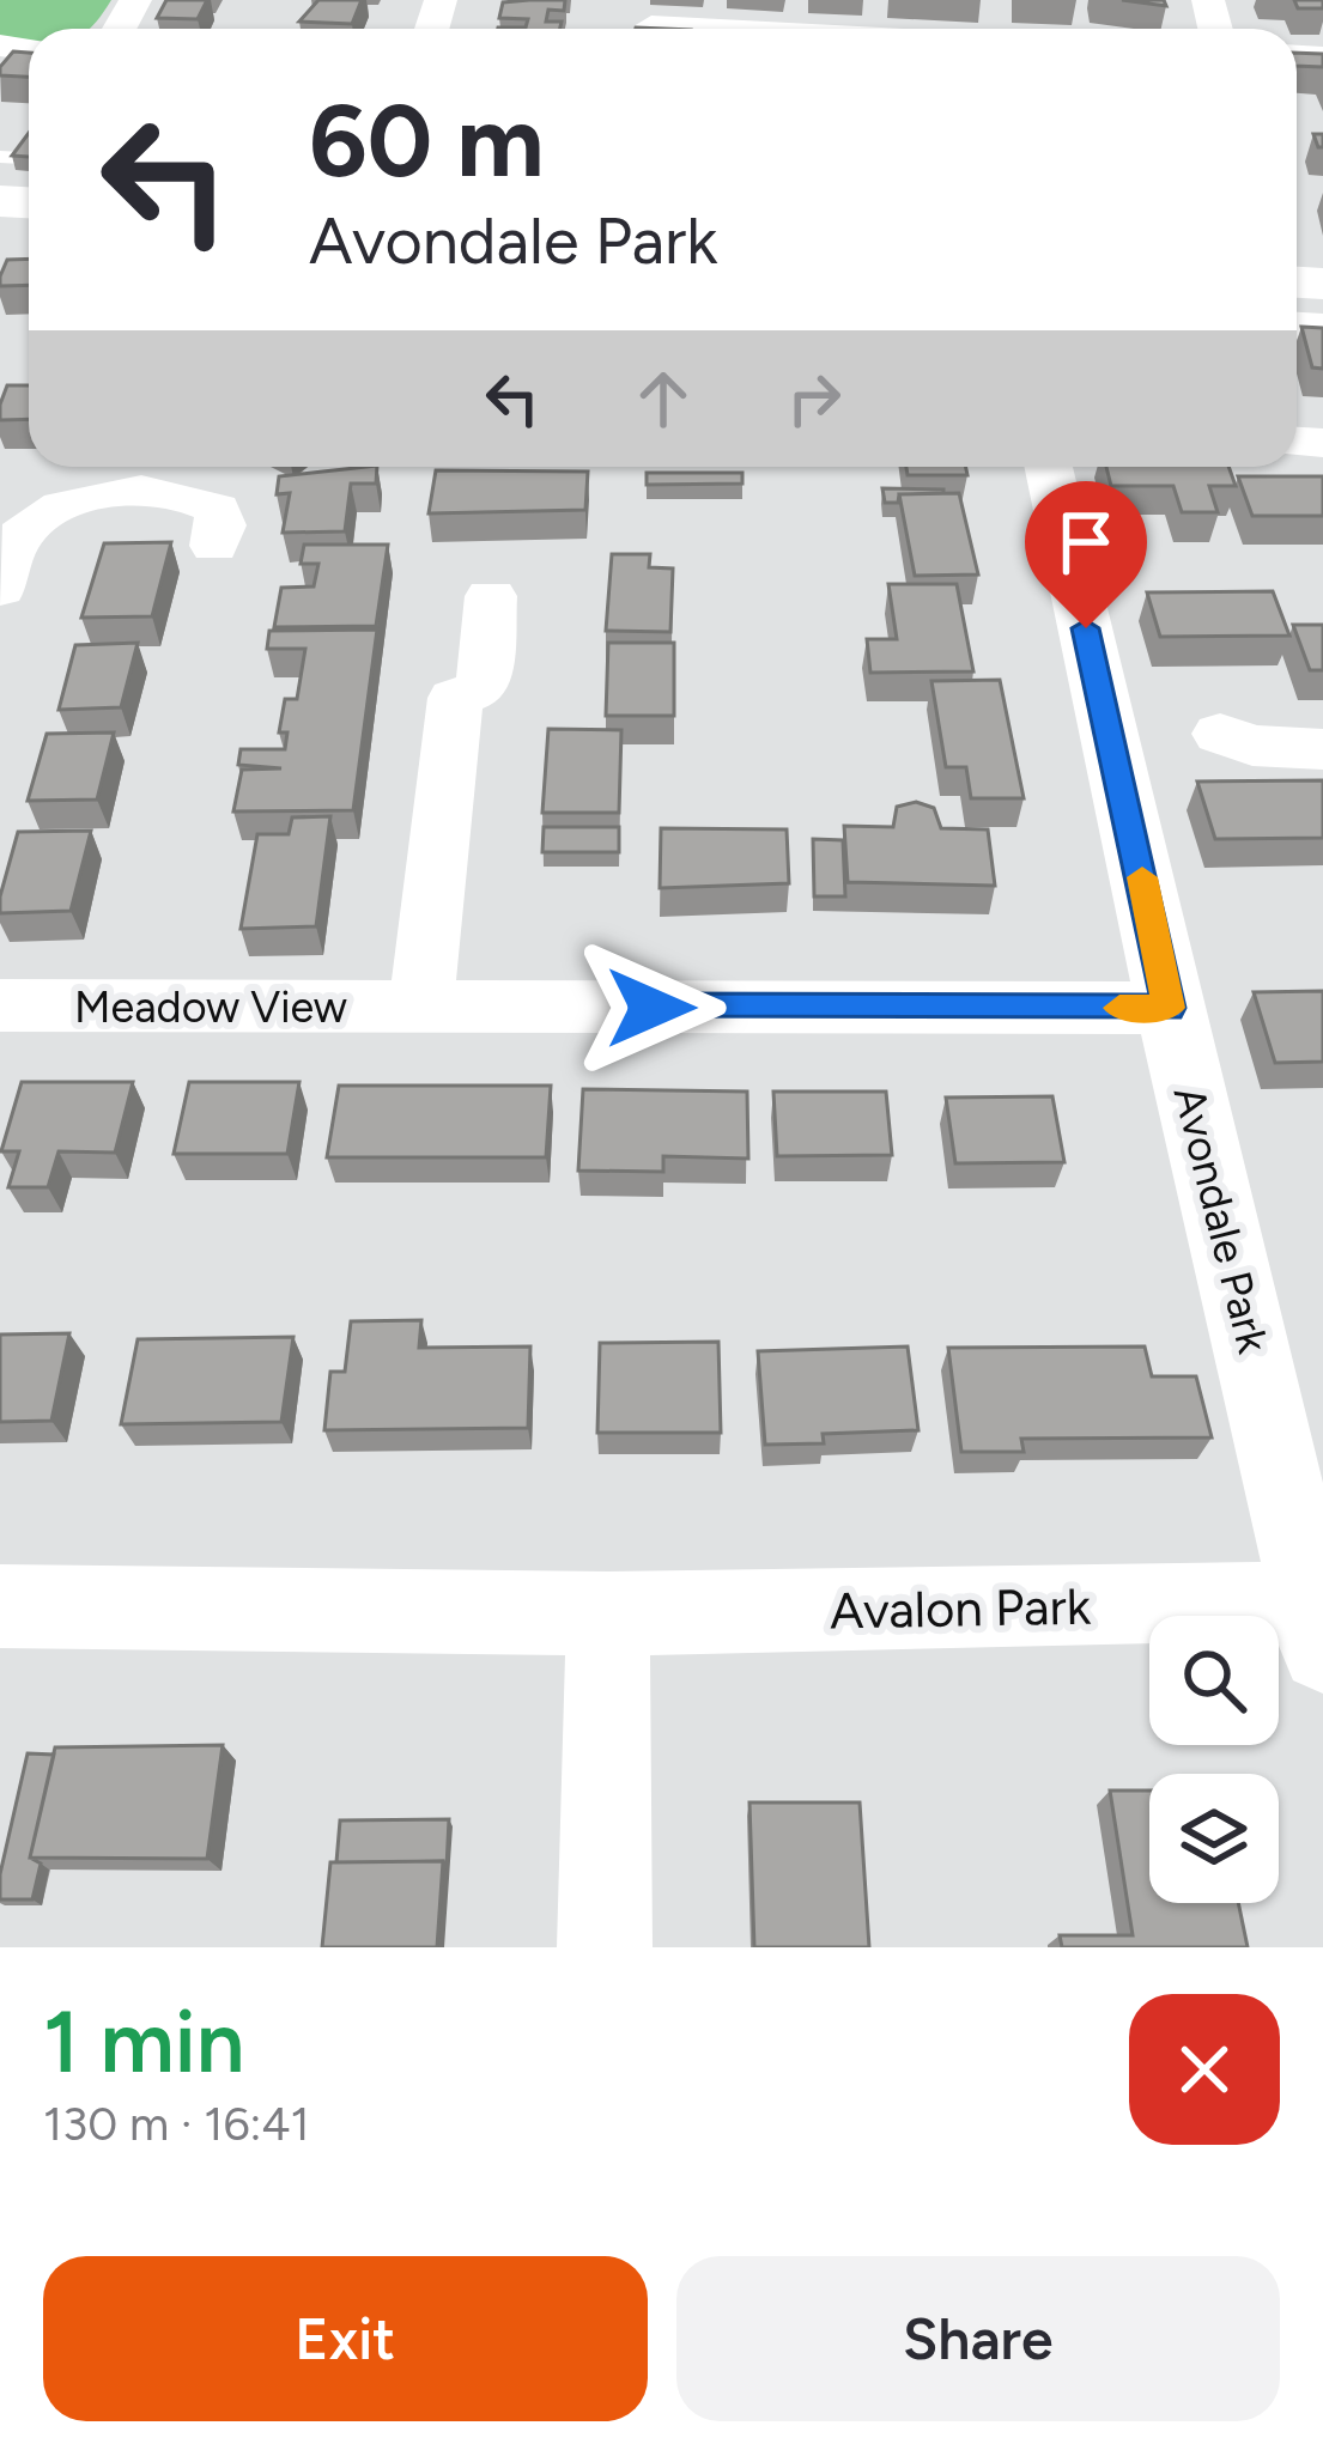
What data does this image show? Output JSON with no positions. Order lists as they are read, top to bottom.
{
  "streets": {
    "street": ["Meadow View", "Avondale Park", "Avalon Park"]
  },
  "crossings": [
    ["Meadow View", "Avondale Park"],
    ["Avondale Park", "Avalon Park"]
  ],
  "page": {
    "turn": ["60 m", "Avondale Park"],
    "heading": ["1 min", "130 m · 16:41"],
    "buttons": ["Exit", "Share"]
  }
}
